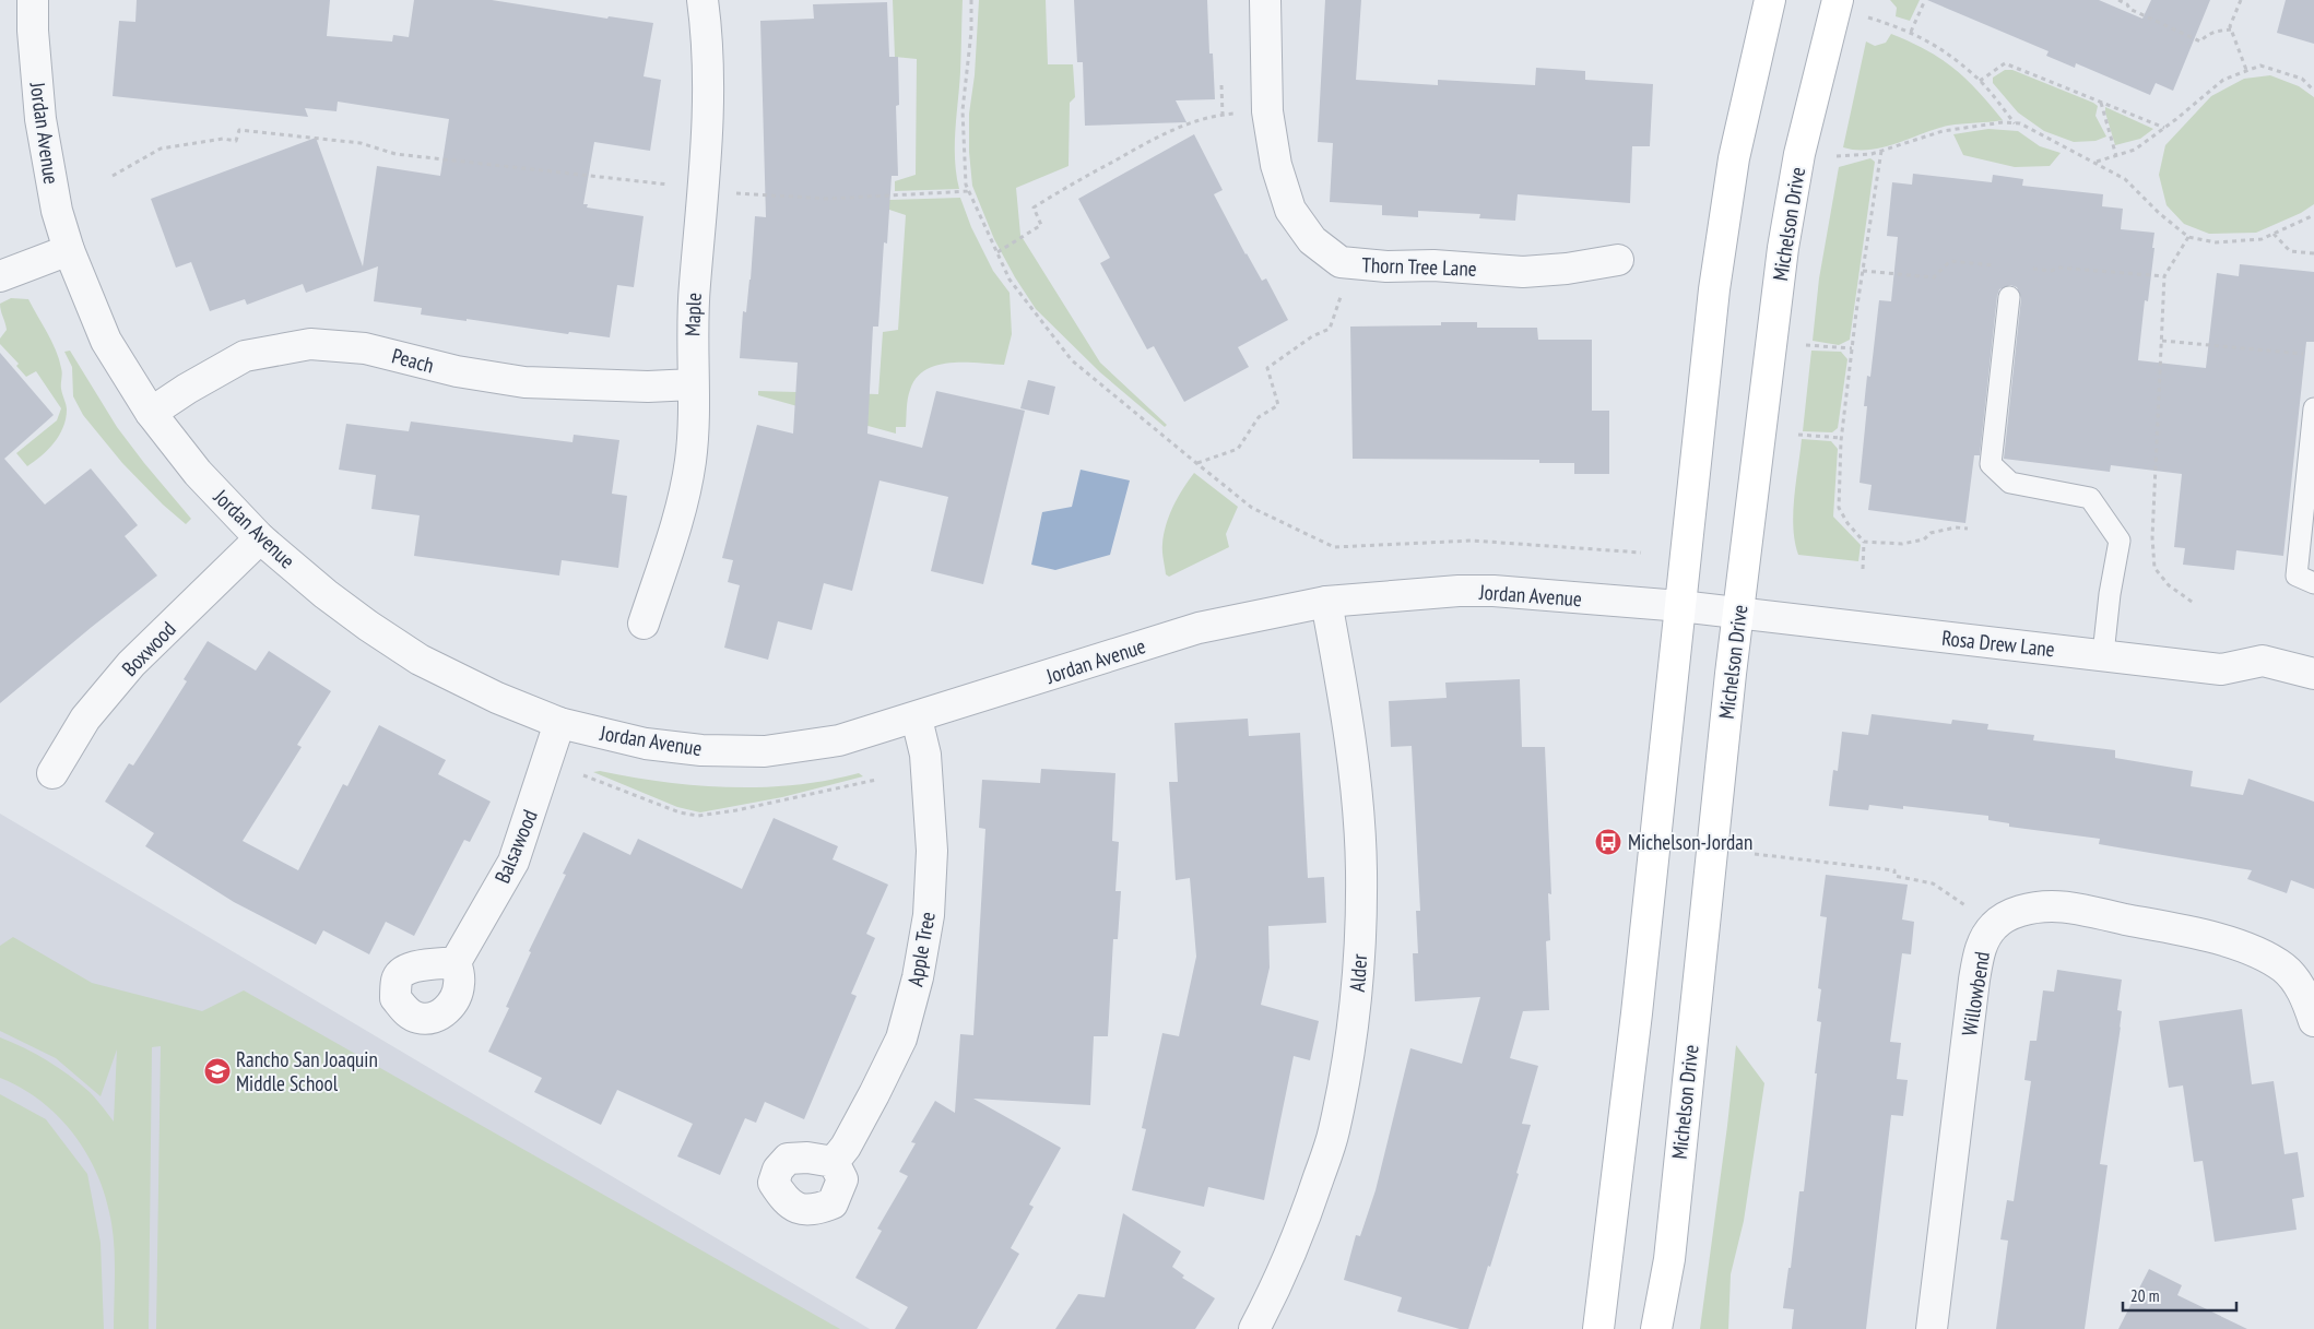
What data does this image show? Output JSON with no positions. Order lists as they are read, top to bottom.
{
  "streets": {
    "main road": ["Michelson Drive"],
    "street": [
      "Jordan Avenue",
      "Thorn Tree Lane",
      "Maple",
      "Peach",
      "Rosa Drew Lane",
      "Boxwood",
      "Balsawood",
      "Apple Tree",
      "Alder",
      "Willowbend"
    ]
  },
  "crossings": [
    ["Jordan Avenue", "Peach"],
    ["Jordan Avenue", "Rosa Drew Lane"],
    ["Jordan Avenue", "Boxwood"],
    ["Jordan Avenue", "Balsawood"],
    ["Jordan Avenue", "Apple Tree"],
    ["Jordan Avenue", "Alder"],
    ["Michelson Drive", "Rosa Drew Lane"],
    ["Maple", "Peach"]
  ],
  "places": {
    "bus stop": ["Michelson-Jordan"],
    "school or university": ["Rancho San Joaquin Middle School"]
  },
  "scale_bar": "20 m"
}
